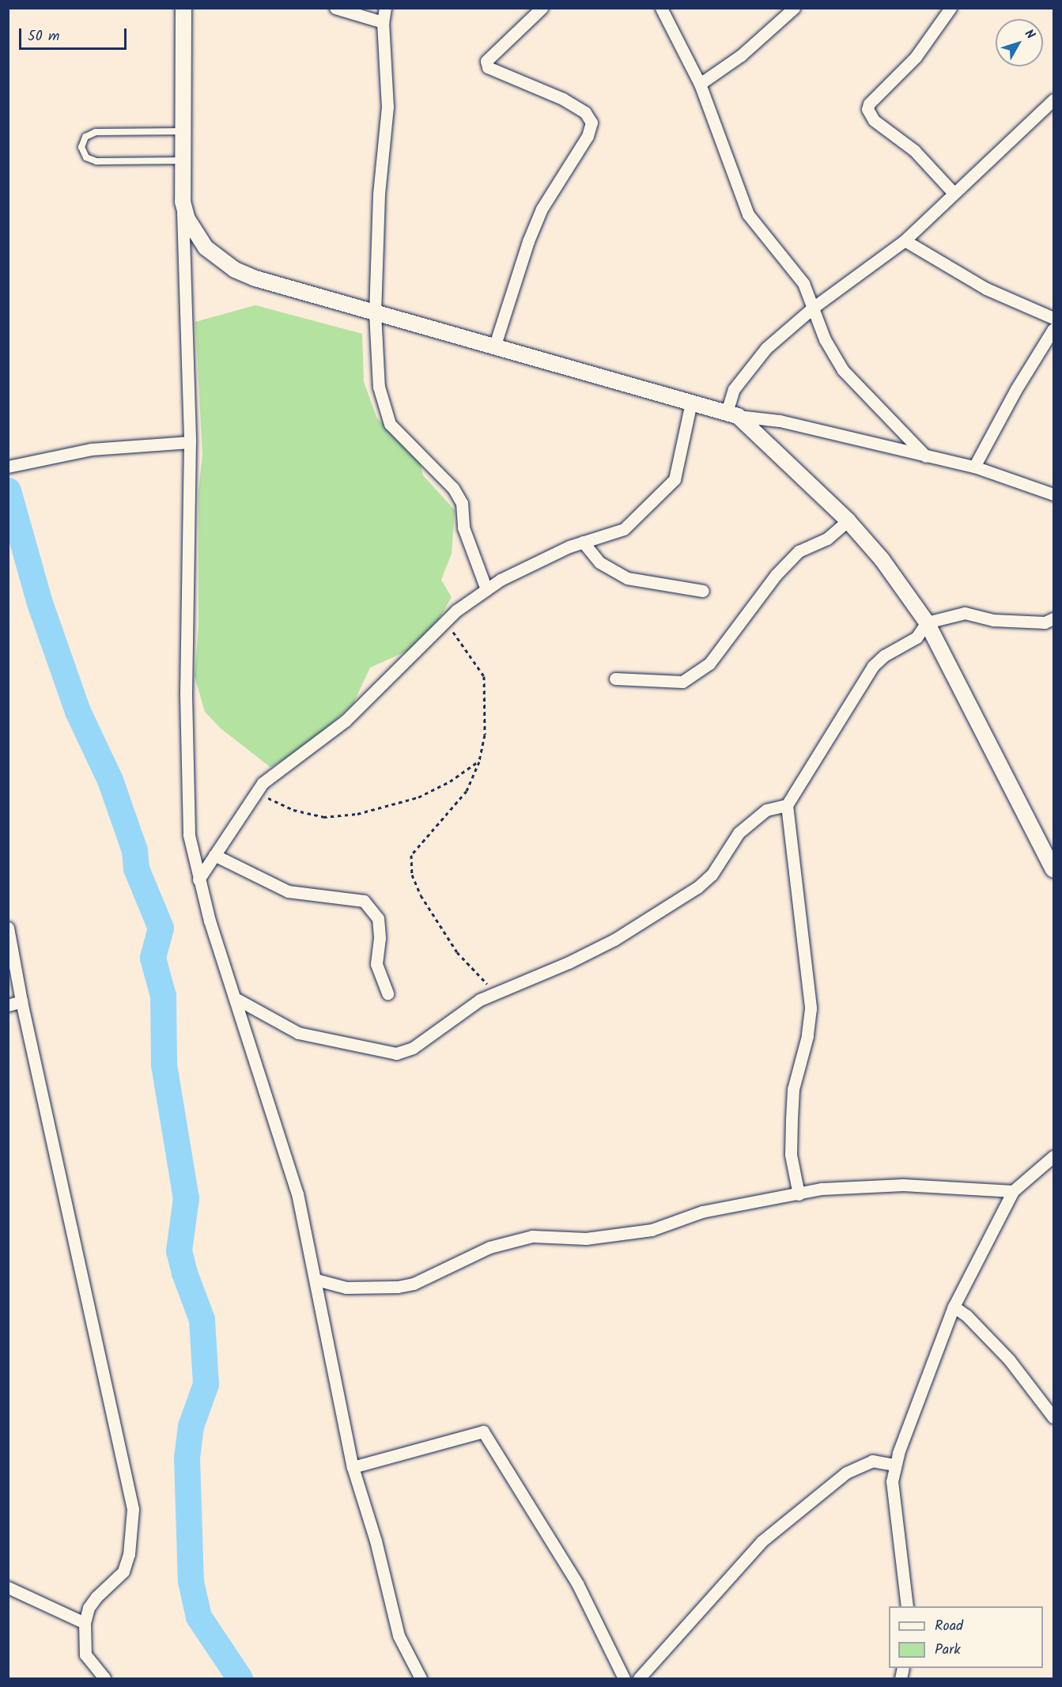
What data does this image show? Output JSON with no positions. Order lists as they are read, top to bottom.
{
  "legend": ["Road", "Park"],
  "scale_bar": "50 m",
  "north": "top right"
}
